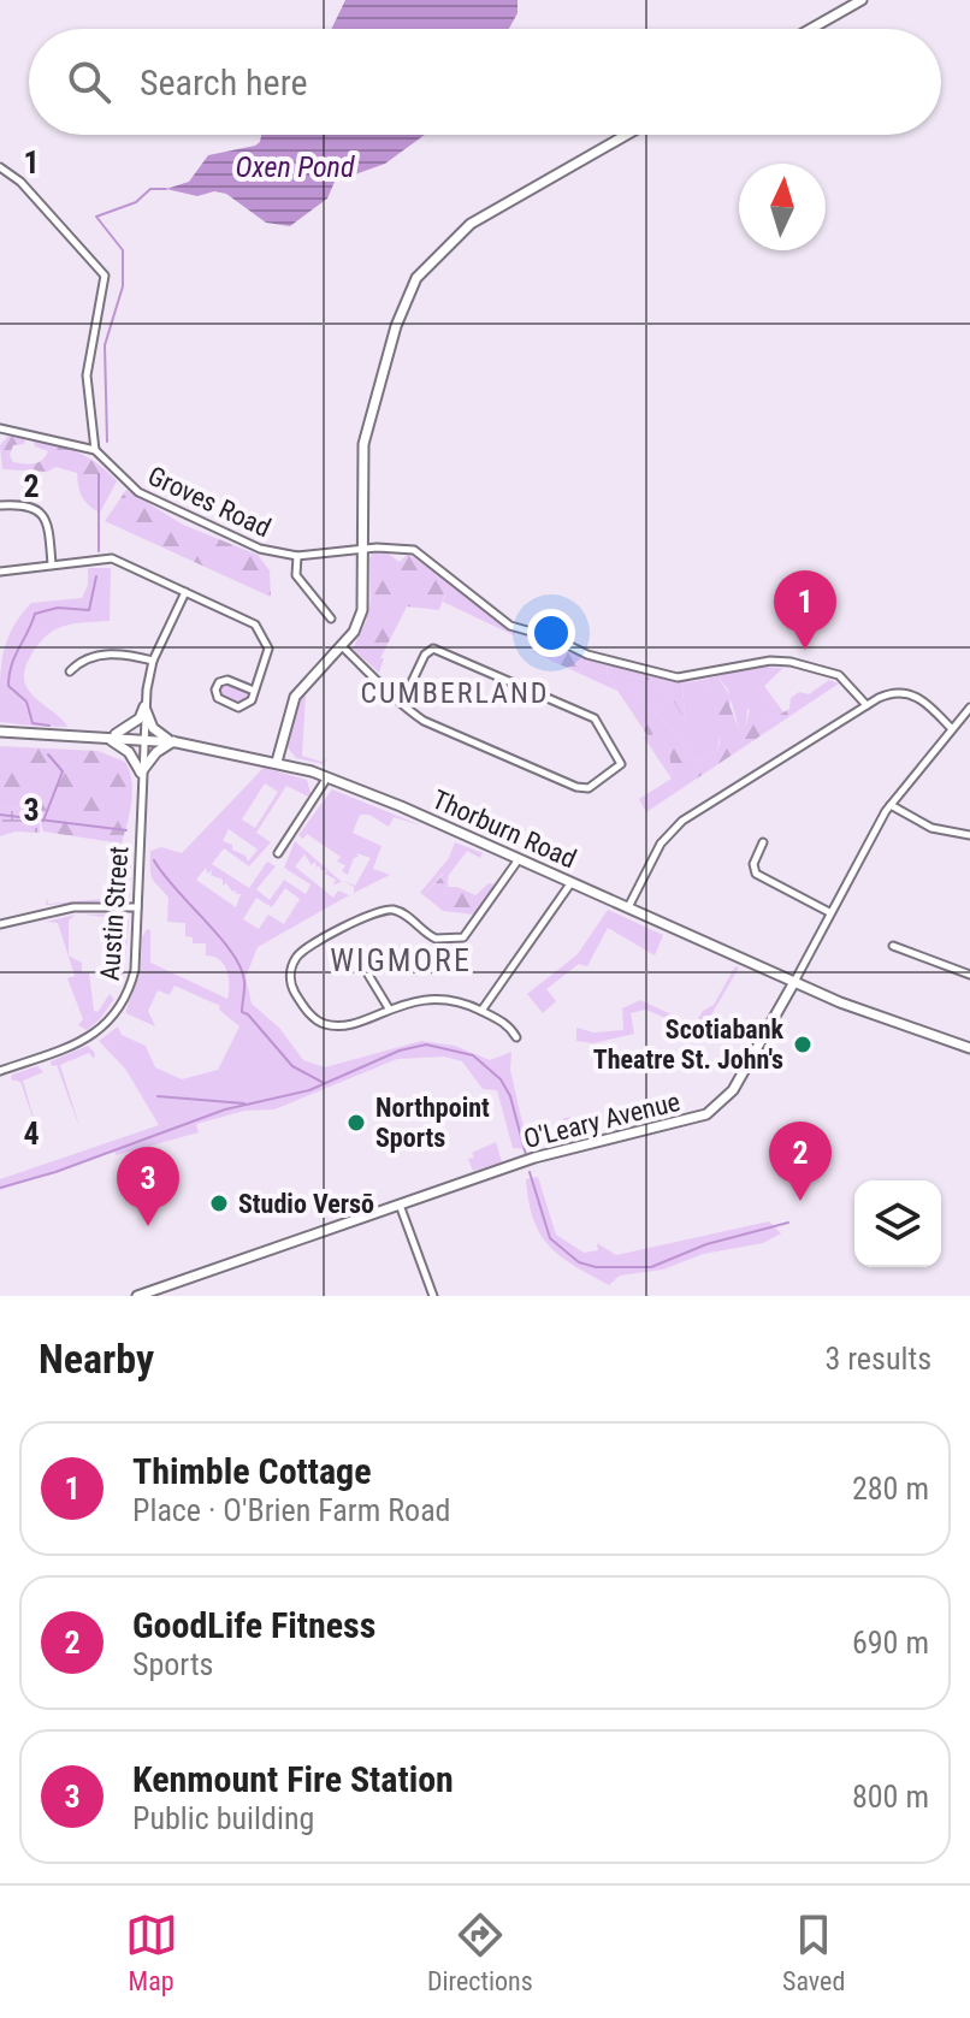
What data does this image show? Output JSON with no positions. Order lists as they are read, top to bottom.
{
  "streets": {
    "street": [
      "Groves Road",
      "Thorburn Road",
      "Austin Street",
      "O'Leary Avenue"
    ]
  },
  "crossings": [
    ["Thorburn Road", "Austin Street"],
    ["Thorburn Road", "O'Leary Avenue"]
  ],
  "districts": ["CUMBERLAND", "WIGMORE"],
  "water": ["Oxen Pond"],
  "places": ["Scotiabank Theatre St. John's", "Northpoint Sports", "Studio Versō"],
  "north": "top",
  "page": {
    "search": "Search here",
    "pins": ["1", "2", "3"],
    "heading": ["Nearby", "3 results"],
    "list": [
      {
        "mark": "1",
        "name": "Thimble Cottage",
        "note": "Place · O'Brien Farm Road",
        "value": "280 m"
      },
      {
        "mark": "2",
        "name": "GoodLife Fitness",
        "note": "Sports",
        "value": "690 m"
      },
      {
        "mark": "3",
        "name": "Kenmount Fire Station",
        "note": "Public building",
        "value": "800 m"
      }
    ],
    "nav": ["Map", "Directions", "Saved"]
  },
  "grid": {
    "rows": [
      "1",
      "2",
      "3",
      "4"
    ]
  }
}
